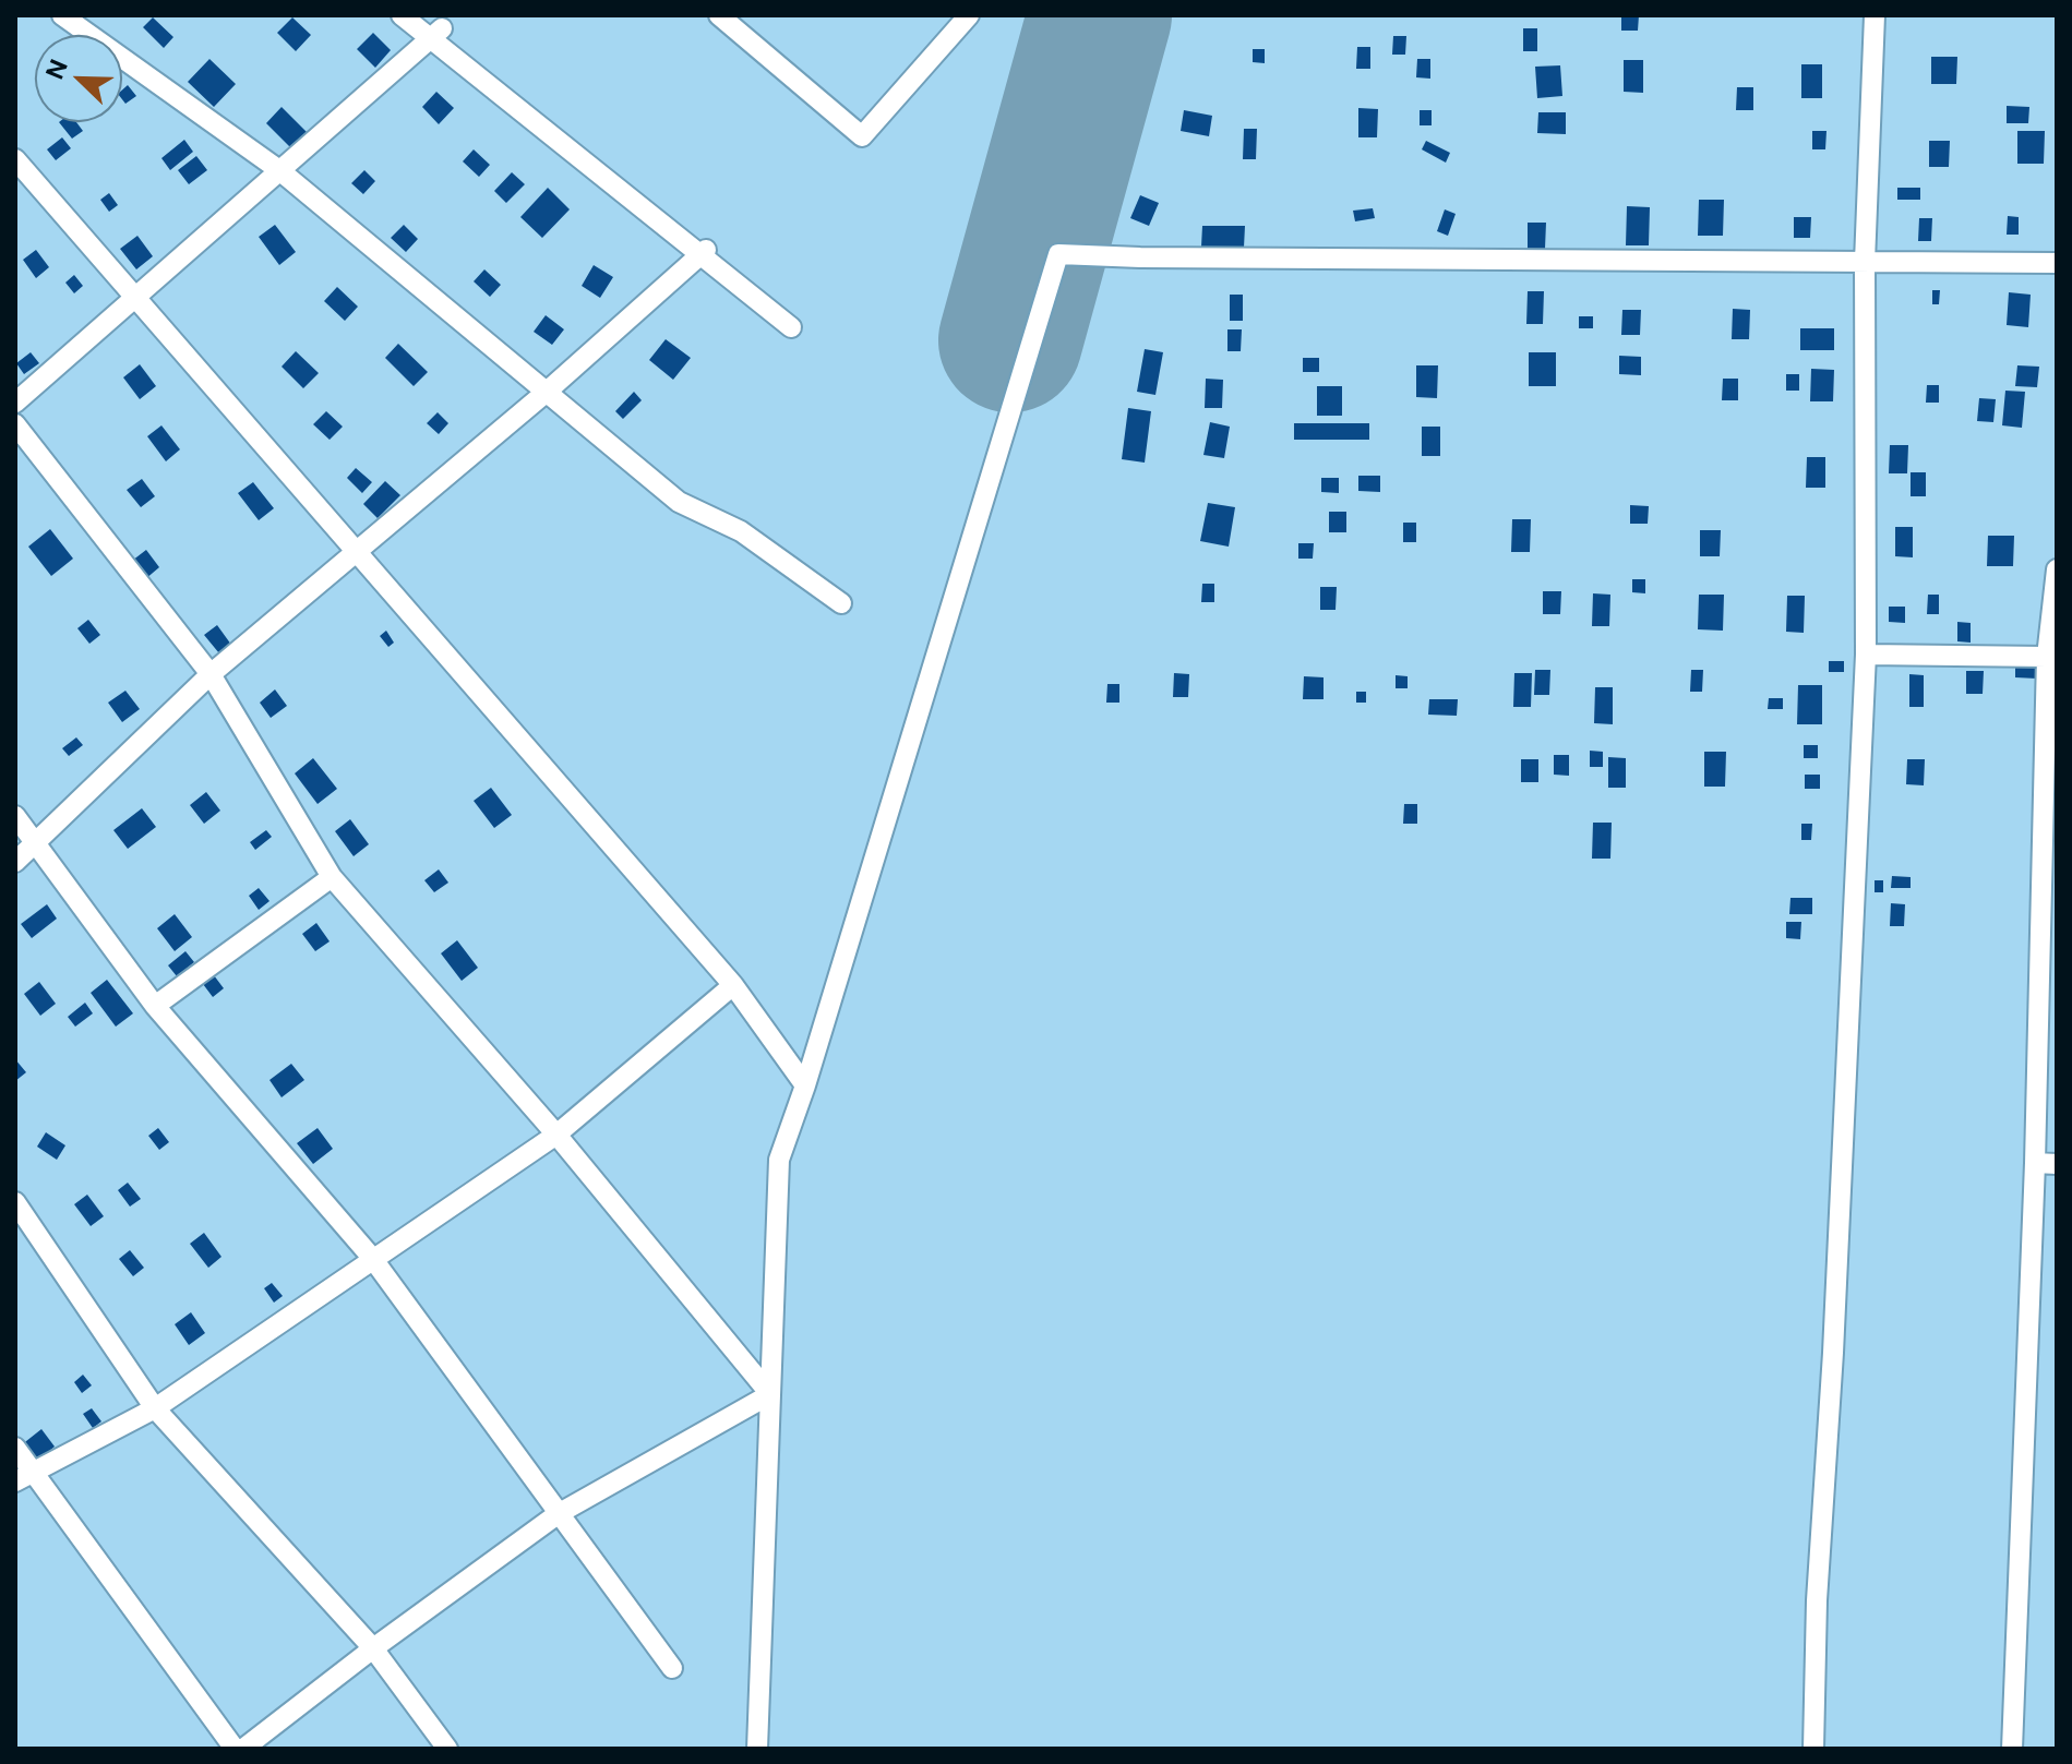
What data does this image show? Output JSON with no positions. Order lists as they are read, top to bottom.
{
  "north": "top left"
}
